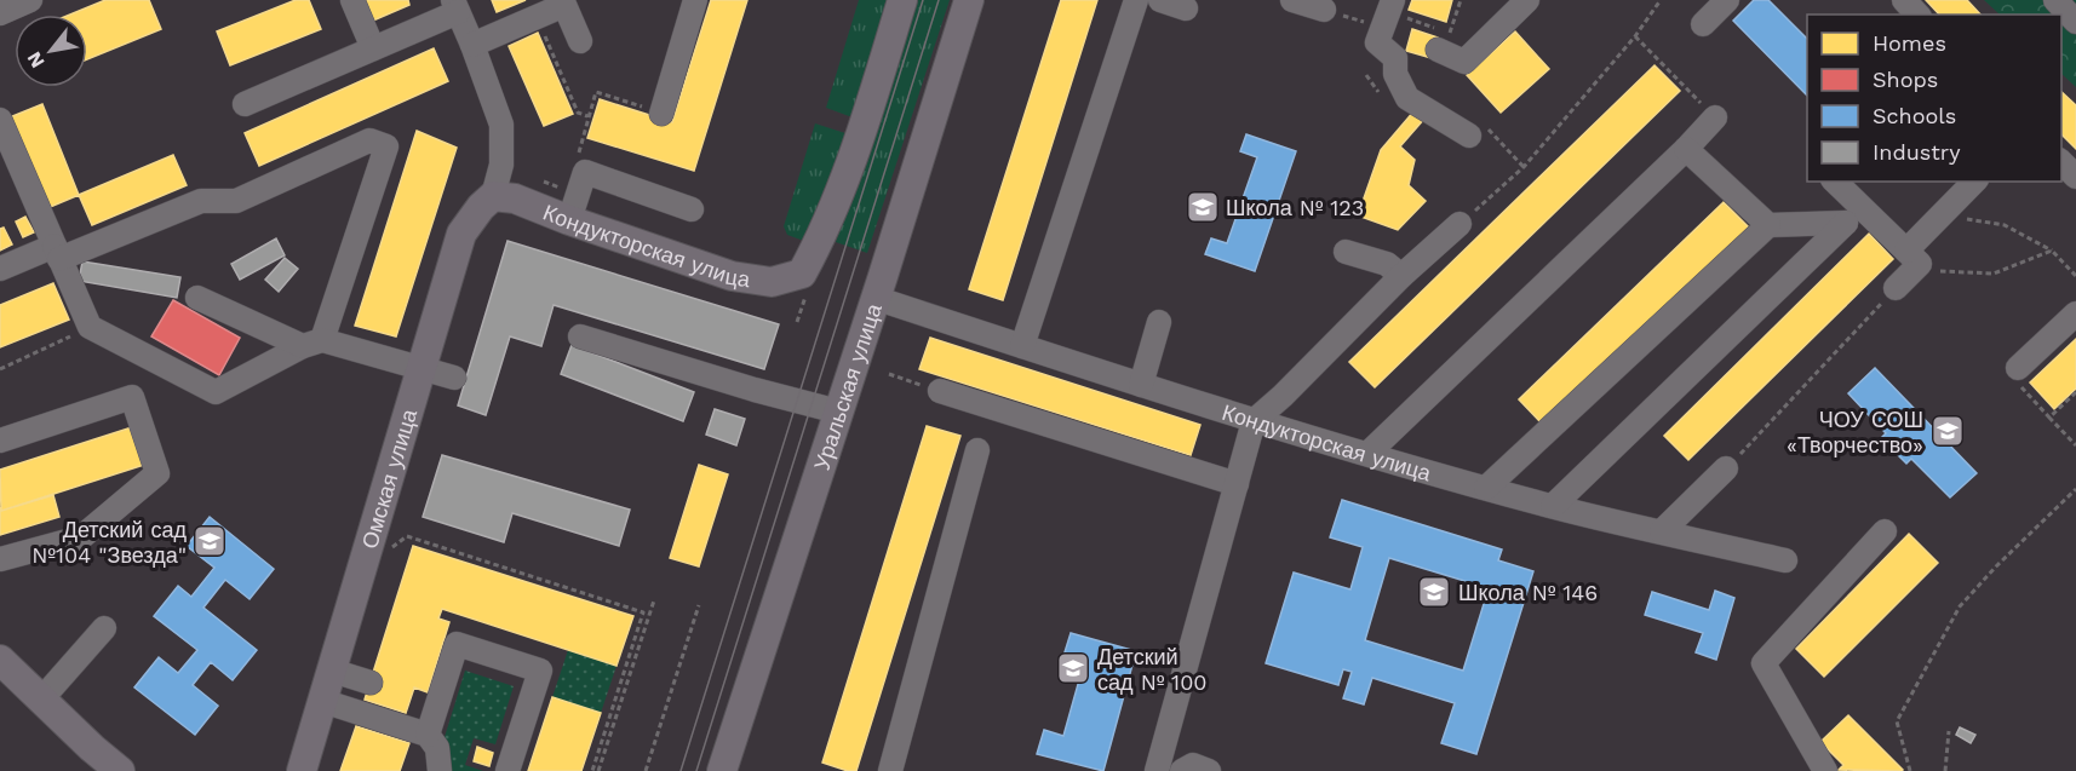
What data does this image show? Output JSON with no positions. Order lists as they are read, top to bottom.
{
  "streets": {
    "main road": ["Кондукторская улица", "Уральская улица", "Омская улица"]
  },
  "crossings": [
    ["Кондукторская улица", "Уральская улица"],
    ["Кондукторская улица", "Омская улица"]
  ],
  "places": {
    "school or university": [
      "Школа № 123",
      "ЧОУ СОШ «Творчество»",
      "Детский сад №104 \"Звезда\"",
      "Школа № 146",
      "Детский сад № 100"
    ]
  },
  "legend": [
    "Homes",
    "Shops",
    "Schools",
    "Industry"
  ],
  "north": "bottom left"
}
